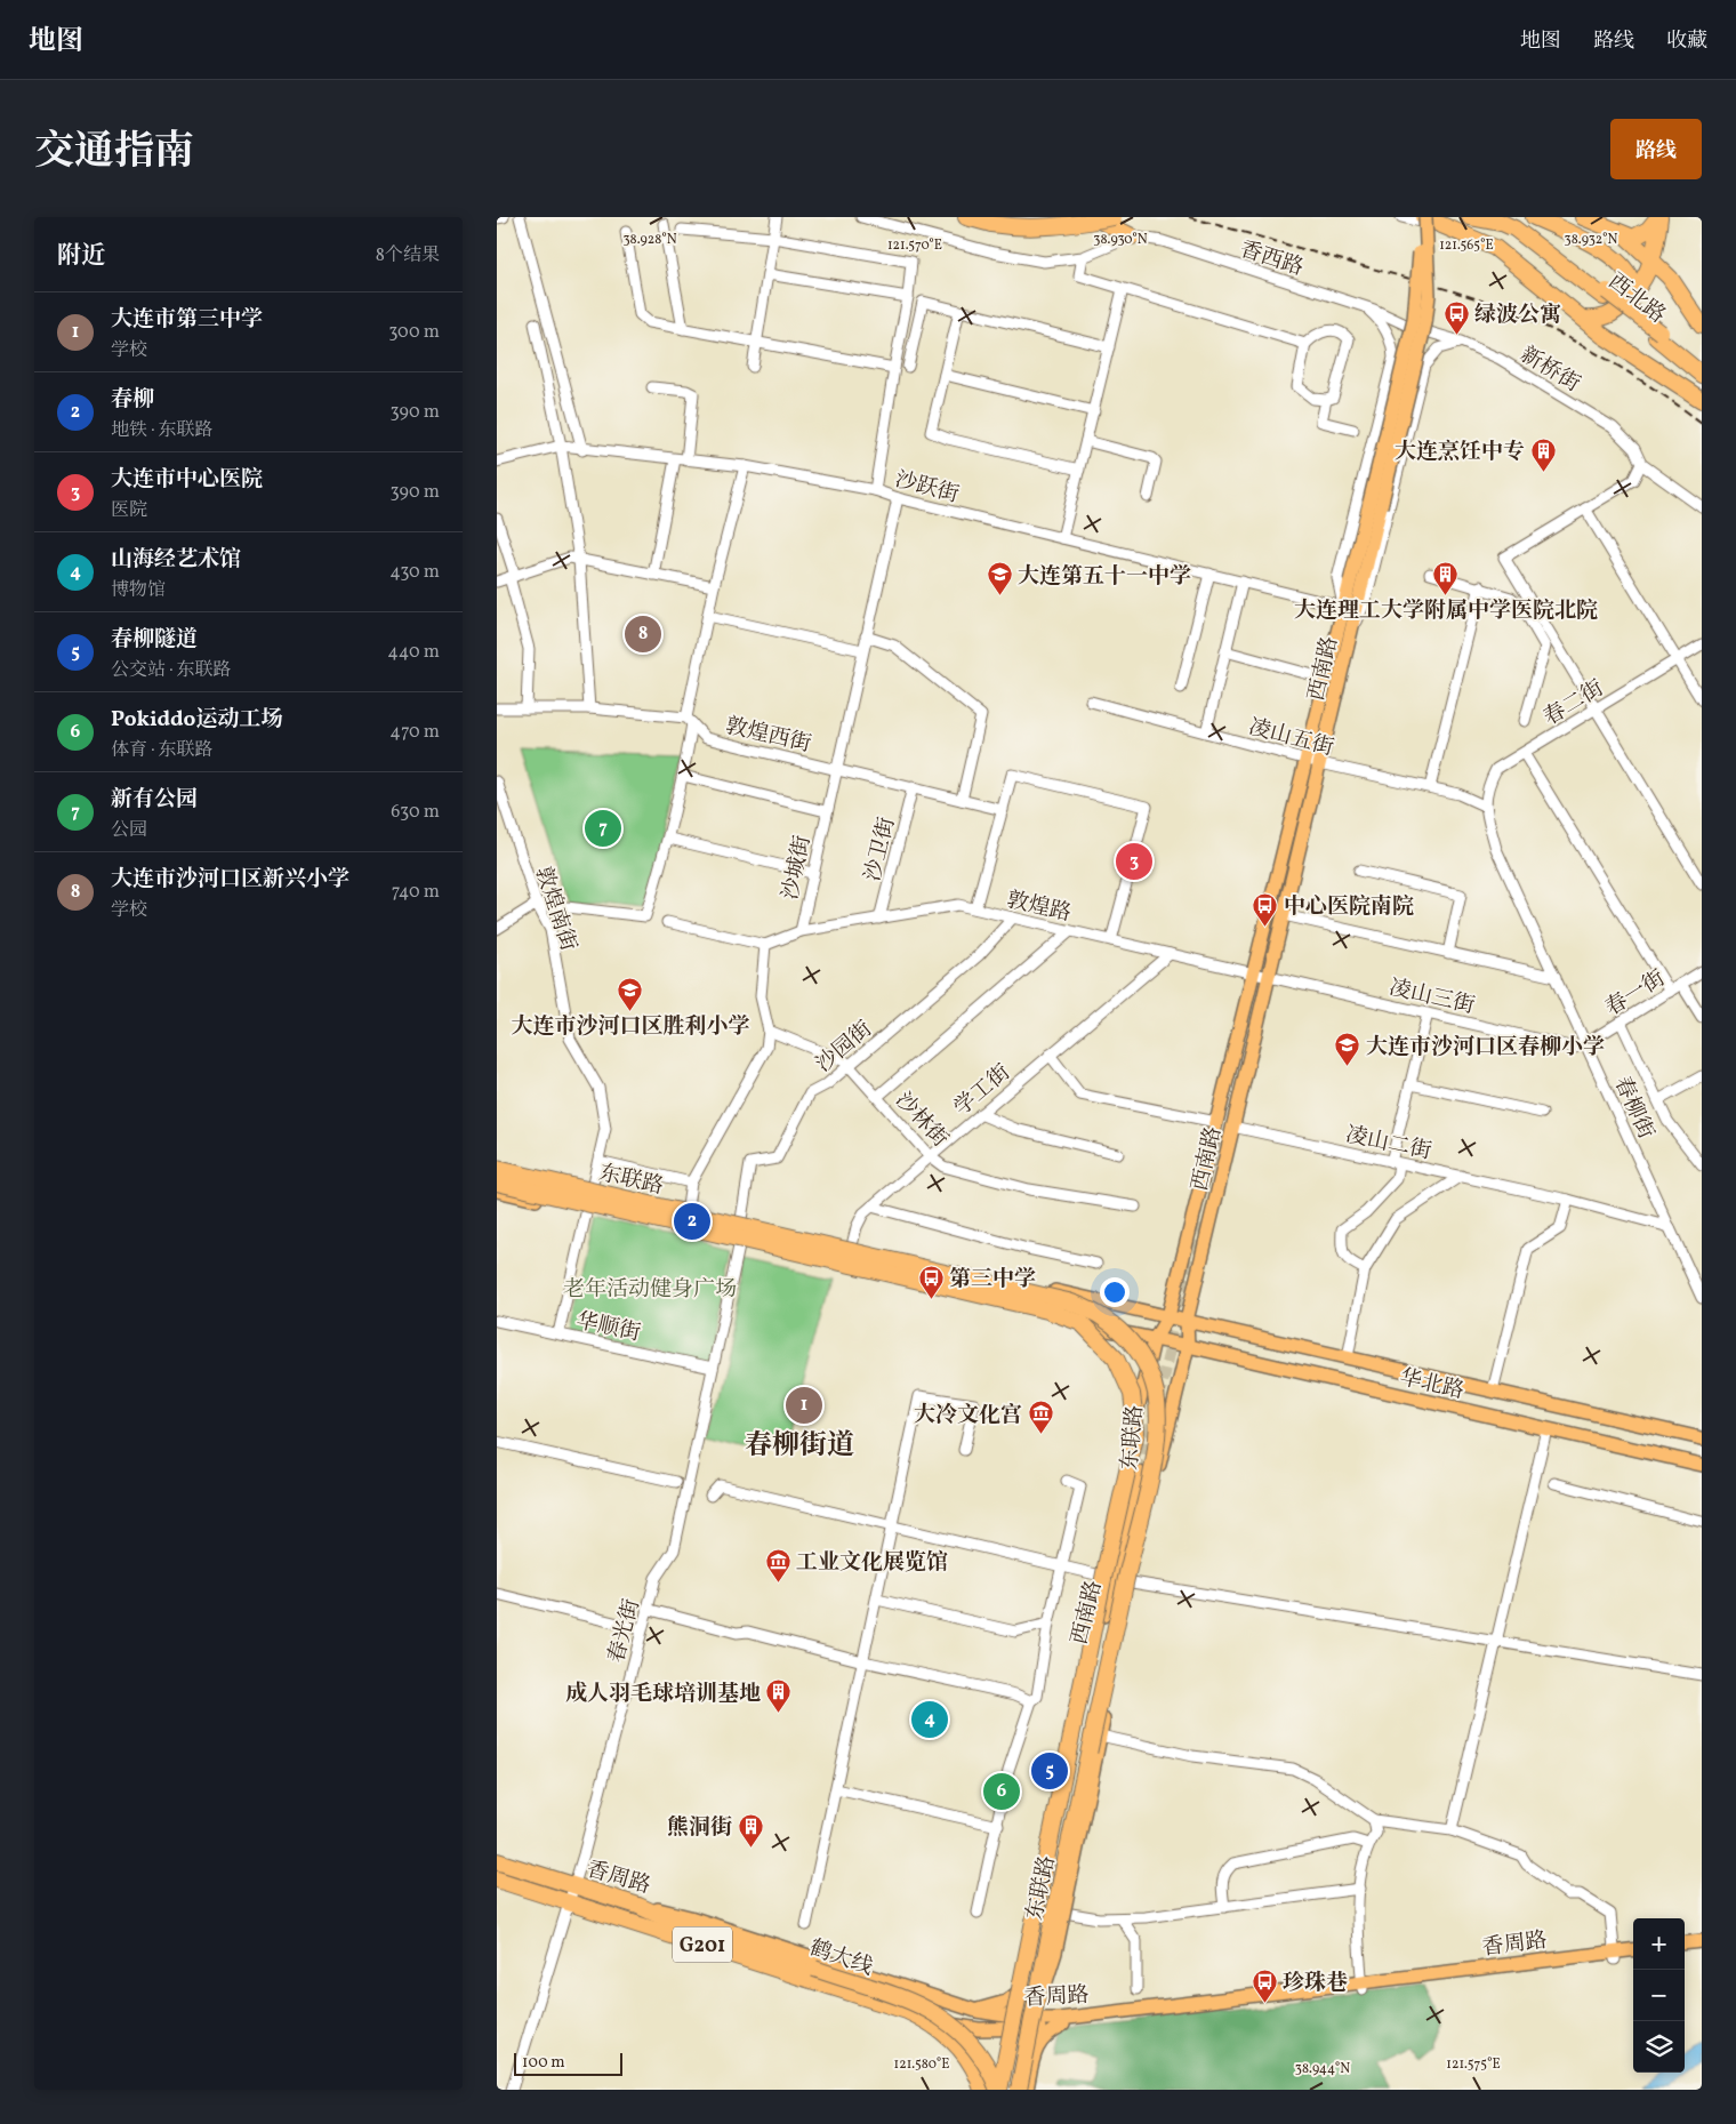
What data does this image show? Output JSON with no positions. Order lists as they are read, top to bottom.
{
  "streets": {
    "highway": [
      "西北路",
      "东联路",
      "香周路",
      "G201",
      "鹤大线"
    ],
    "main road": ["西南路", "华北路"],
    "street": [
      "香西路",
      "新桥街",
      "沙跃街",
      "春二街",
      "敦煌西街",
      "凌山五街",
      "沙卫街",
      "沙城街",
      "敦煌路",
      "敦煌南街",
      "春一街",
      "凌山三街",
      "沙园街",
      "学工街",
      "春柳街",
      "沙林街",
      "凌山二街",
      "华顺街",
      "春光街"
    ]
  },
  "crossings": [
    ["香西路", "新桥街"],
    ["沙跃街", "西南路"],
    ["沙跃街", "沙城街"],
    ["西南路", "凌山五街"],
    ["西南路", "敦煌路"],
    ["西南路", "凌山三街"],
    ["西南路", "凌山二街"],
    ["西南路", "东联路"],
    ["西南路", "华北路"],
    ["西南路", "香周路"],
    ["西南路", "鹤大线"],
    ["春二街", "凌山五街"],
    ["春二街", "春柳街"],
    ["敦煌西街", "沙卫街"],
    ["敦煌西街", "沙城街"],
    ["凌山五街", "春柳街"],
    ["沙卫街", "敦煌路"],
    ["沙城街", "敦煌路"],
    ["敦煌路", "凌山三街"],
    ["敦煌路", "沙园街"],
    ["敦煌路", "学工街"],
    ["敦煌南街", "华顺街"],
    ["敦煌南街", "华北路"],
    ["春一街", "凌山三街"],
    ["春一街", "春柳街"],
    ["凌山三街", "春柳街"],
    ["沙园街", "沙林街"],
    ["沙园街", "华北路"],
    ["学工街", "沙林街"],
    ["学工街", "华北路"],
    ["春柳街", "凌山二街"],
    ["东联路", "香周路"],
    ["东联路", "鹤大线"],
    ["华顺街", "春光街"],
    ["华北路", "春光街"],
    ["春光街", "香周路"],
    ["香周路", "G201"],
    ["香周路", "鹤大线"]
  ],
  "districts": ["春柳街道"],
  "parks": ["老年活动健身广场"],
  "places": {
    "bus stop": [
      "绿波公寓",
      "中心医院南院",
      "第三中学",
      "珍珠巷"
    ],
    "building": [
      "大连烹饪中专",
      "大连理工大学附属中学医院北院",
      "成人羽毛球培训基地",
      "熊洞街"
    ],
    "school or university": ["大连第五十一中学", "大连市沙河口区胜利小学", "大连市沙河口区春柳小学"],
    "museum": ["大冷文化宫", "工业文化展览馆"]
  },
  "scale_bar": "100 m",
  "page": {
    "header": "地图",
    "nav": ["地图", "路线", "收藏"],
    "title": "交通指南",
    "buttons": "路线",
    "heading": ["附近", "8个结果"],
    "list": [
      {
        "mark": "1",
        "name": "大连市第三中学",
        "note": "学校",
        "value": "300 m"
      },
      {
        "mark": "2",
        "name": "春柳",
        "note": "地铁 · 东联路",
        "value": "390 m"
      },
      {
        "mark": "3",
        "name": "大连市中心医院",
        "note": "医院",
        "value": "390 m"
      },
      {
        "mark": "4",
        "name": "山海经艺术馆",
        "note": "博物馆",
        "value": "430 m"
      },
      {
        "mark": "5",
        "name": "春柳隧道",
        "note": "公交站 · 东联路",
        "value": "440 m"
      },
      {
        "mark": "6",
        "name": "Pokiddo运动工场",
        "note": "体育 · 东联路",
        "value": "470 m"
      },
      {
        "mark": "7",
        "name": "新有公园",
        "note": "公园",
        "value": "630 m"
      },
      {
        "mark": "8",
        "name": "大连市沙河口区新兴小学",
        "note": "学校",
        "value": "740 m"
      }
    ],
    "pins": [
      "8",
      "7",
      "3",
      "2",
      "1",
      "4",
      "5",
      "6"
    ],
    "map_buttons": ["+", "−"],
    "scale": "100 m"
  },
  "coordinates": [
    "38.930°N",
    "38.932°N",
    "38.928°N",
    "121.570°E",
    "121.565°E",
    "121.580°E",
    "121.575°E",
    "38.944°N"
  ]
}
